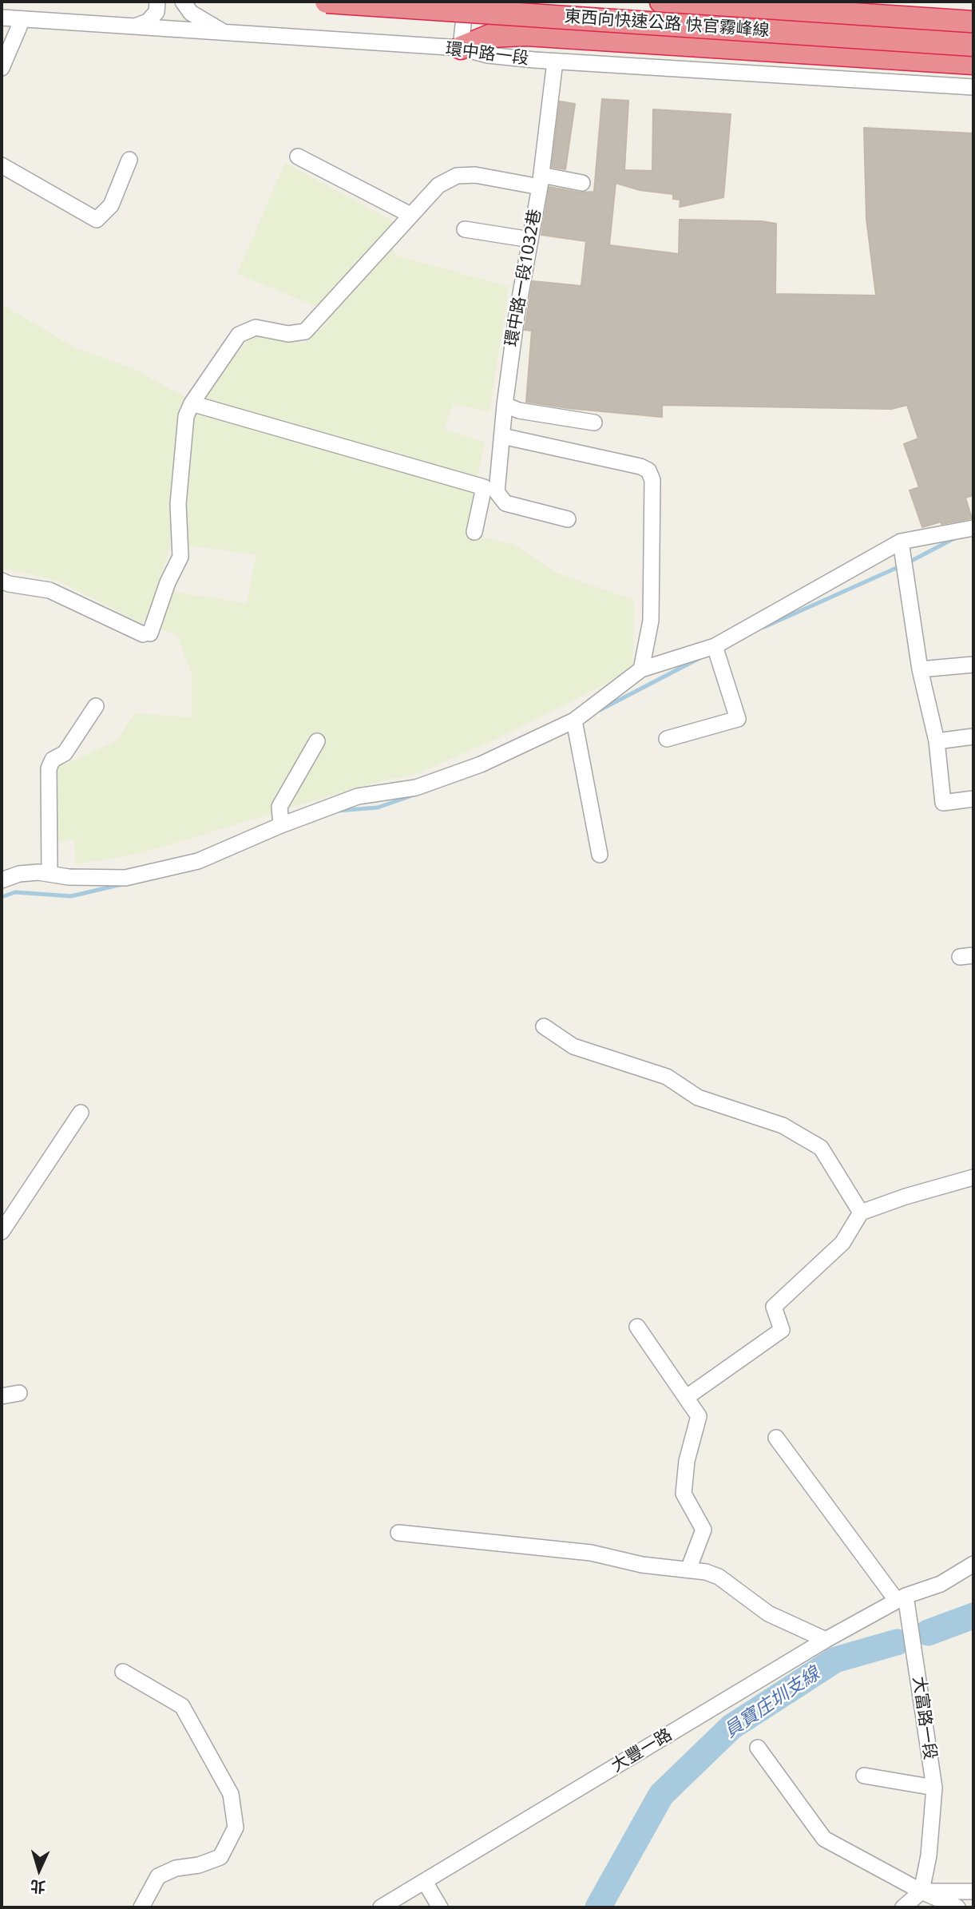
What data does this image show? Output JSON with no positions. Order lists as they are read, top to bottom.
{
  "streets": {
    "highway": ["東西向快速公路 快官霧峰線"],
    "street": [
      "環中路一段",
      "環中路一段1032巷",
      "大富路一段",
      "大豐一路"
    ]
  },
  "crossings": [
    ["環中路一段", "環中路一段1032巷"],
    ["大富路一段", "大豐一路"]
  ],
  "water": ["員寶庄圳支線"],
  "north": "bottom"
}
